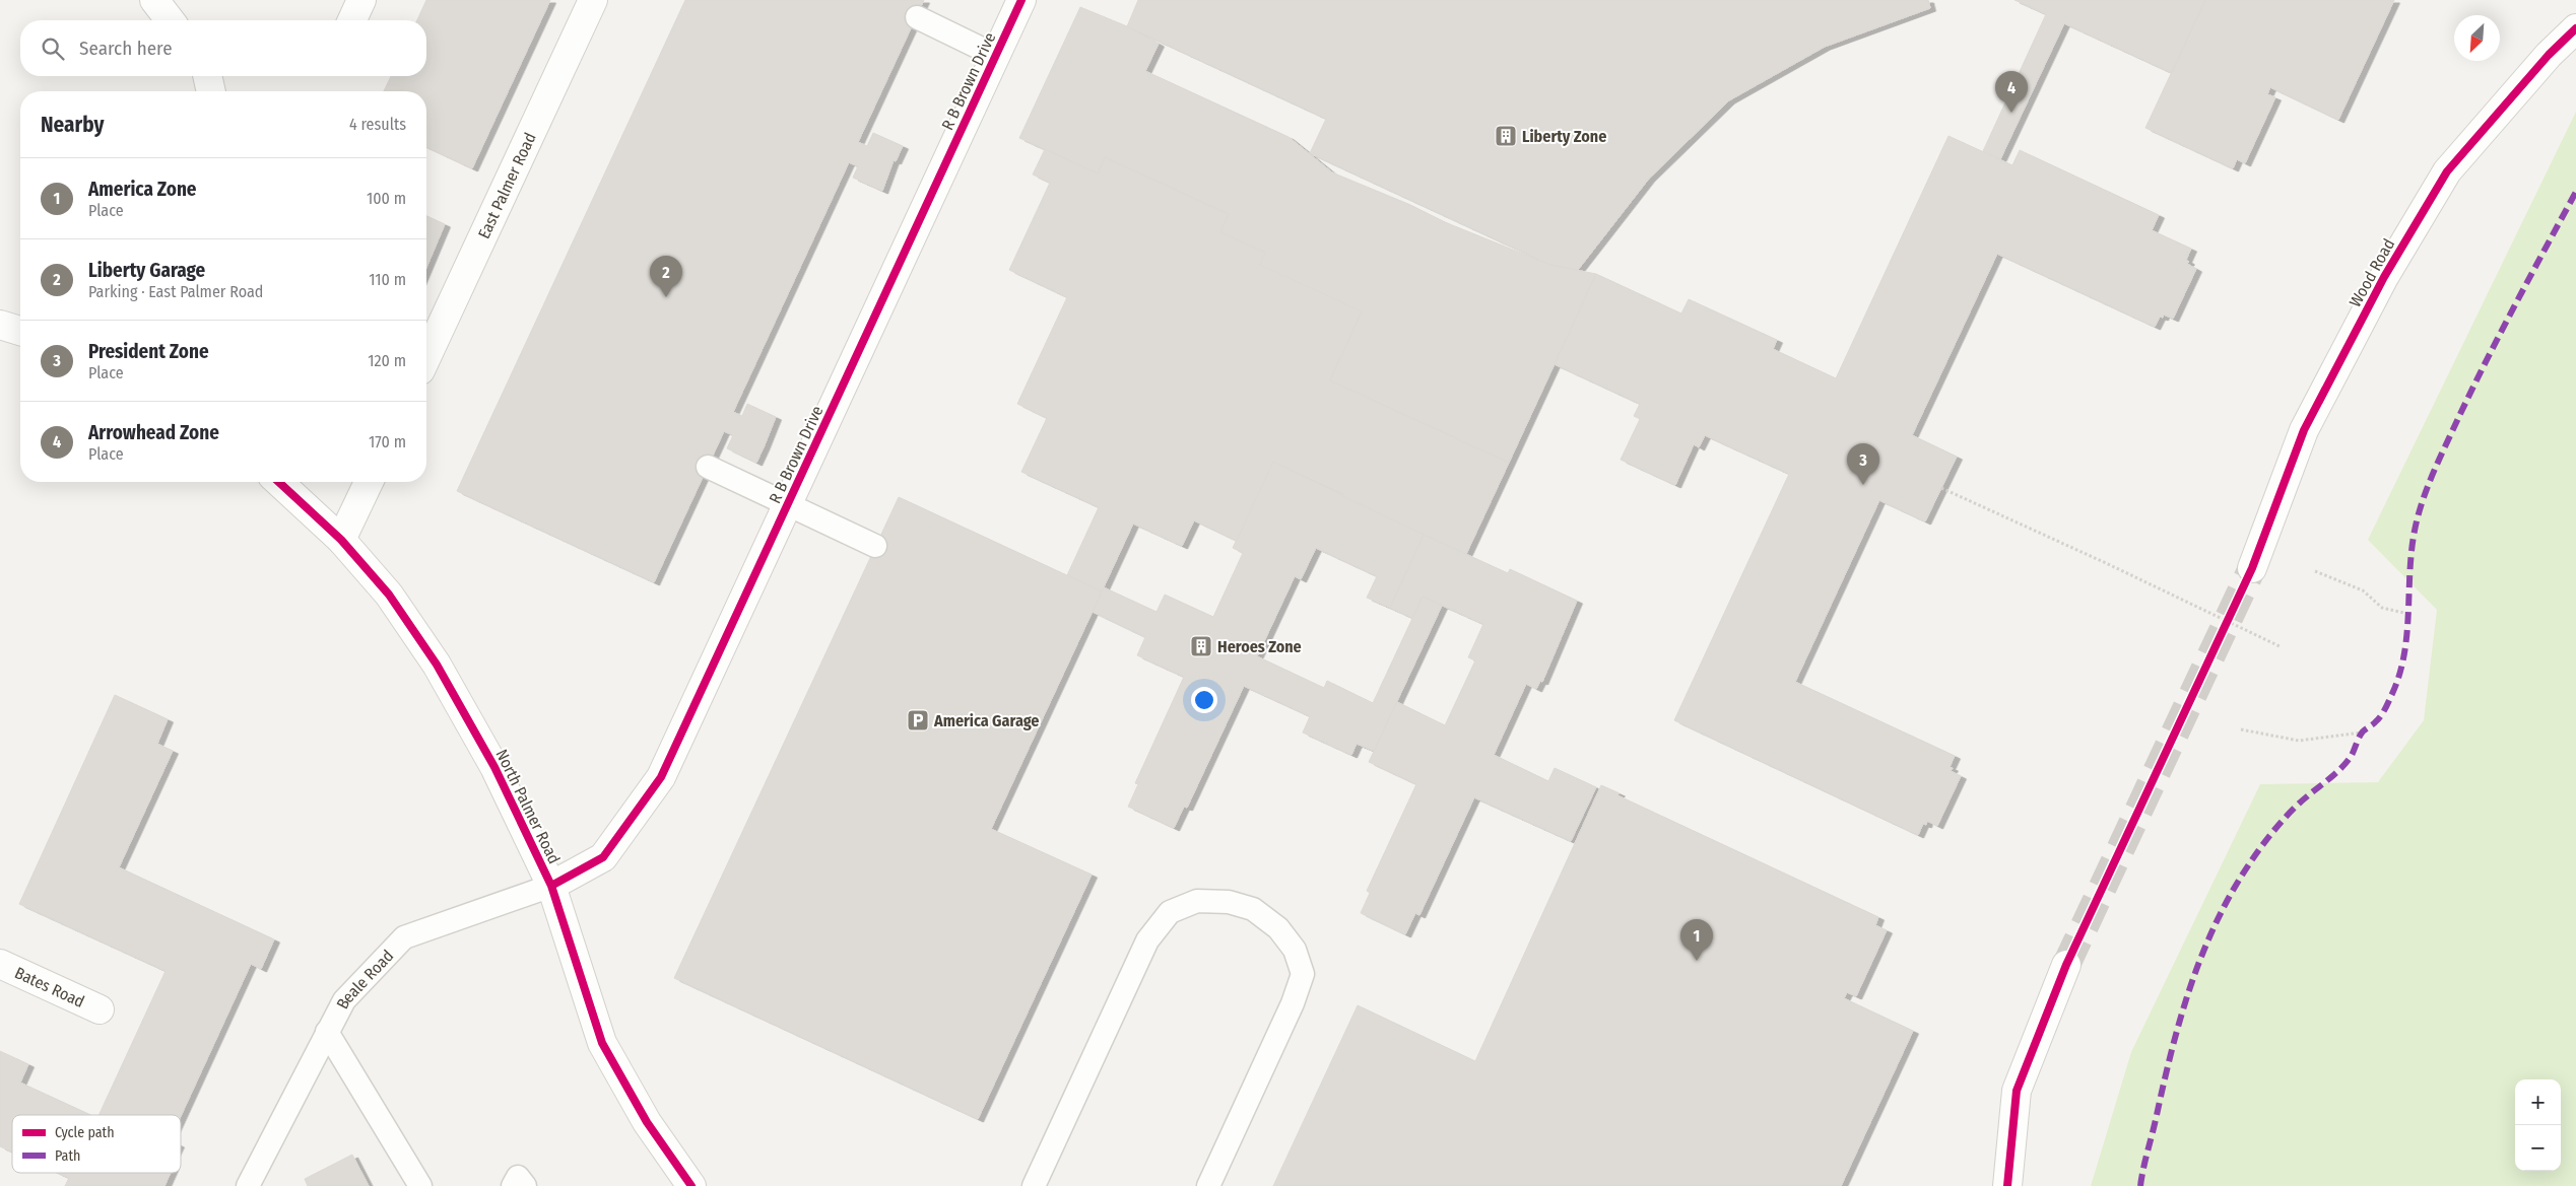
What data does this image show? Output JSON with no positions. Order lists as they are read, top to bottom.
{
  "streets": {
    "street": [
      "R B Brown Drive",
      "East Palmer Road",
      "Wood Road",
      "North Palmer Road",
      "Bates Road"
    ],
    "lane": ["Beale Road"]
  },
  "crossings": [
    ["R B Brown Drive", "North Palmer Road"],
    ["R B Brown Drive", "Beale Road"],
    ["North Palmer Road", "Beale Road"]
  ],
  "places": {
    "building": ["Liberty Zone", "Heroes Zone"],
    "parking": ["America Garage"]
  },
  "legend": ["Cycle path", "Path"],
  "north": "bottom left",
  "page": {
    "search": "Search here",
    "pins": [
      "4",
      "2",
      "3",
      "1"
    ],
    "heading": ["Nearby", "4 results"],
    "list": [
      {
        "mark": "1",
        "name": "America Zone",
        "note": "Place",
        "value": "100 m"
      },
      {
        "mark": "2",
        "name": "Liberty Garage",
        "note": "Parking · East Palmer Road",
        "value": "110 m"
      },
      {
        "mark": "3",
        "name": "President Zone",
        "note": "Place",
        "value": "120 m"
      },
      {
        "mark": "4",
        "name": "Arrowhead Zone",
        "note": "Place",
        "value": "170 m"
      }
    ],
    "map_buttons": ["+", "−"]
  }
}
